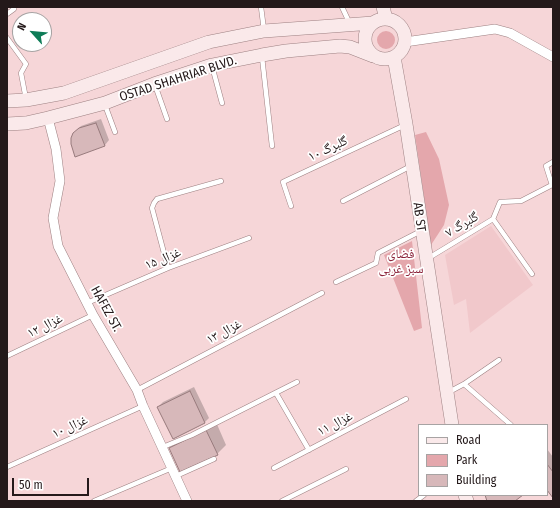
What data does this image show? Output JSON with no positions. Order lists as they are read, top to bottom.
{
  "streets": {
    "main road": ["OSTAD SHAHRIAR BLVD.", "AB ST"],
    "street": ["HAFEZ ST."],
    "lane": [
      "گلبرگ ۱۰",
      "گلبرگ ۷",
      "غزال ۱۵",
      "غزال ۱۲",
      "غزال ۱۳",
      "غزال ۱۱",
      "غزال ۱۰"
    ]
  },
  "crossings": [
    ["OSTAD SHAHRIAR BLVD.", "AB ST"],
    ["OSTAD SHAHRIAR BLVD.", "HAFEZ ST."],
    ["گلبرگ ۱۰", "AB ST"],
    ["AB ST", "گلبرگ ۷"],
    ["غزال ۱۵", "HAFEZ ST."],
    ["HAFEZ ST.", "غزال ۱۲"],
    ["HAFEZ ST.", "غزال ۱۳"],
    ["HAFEZ ST.", "غزال ۱۰"]
  ],
  "parks": ["فضای سبز غربی"],
  "legend": ["Road", "Park", "Building"],
  "scale_bar": "50 m",
  "north": "top left"
}
